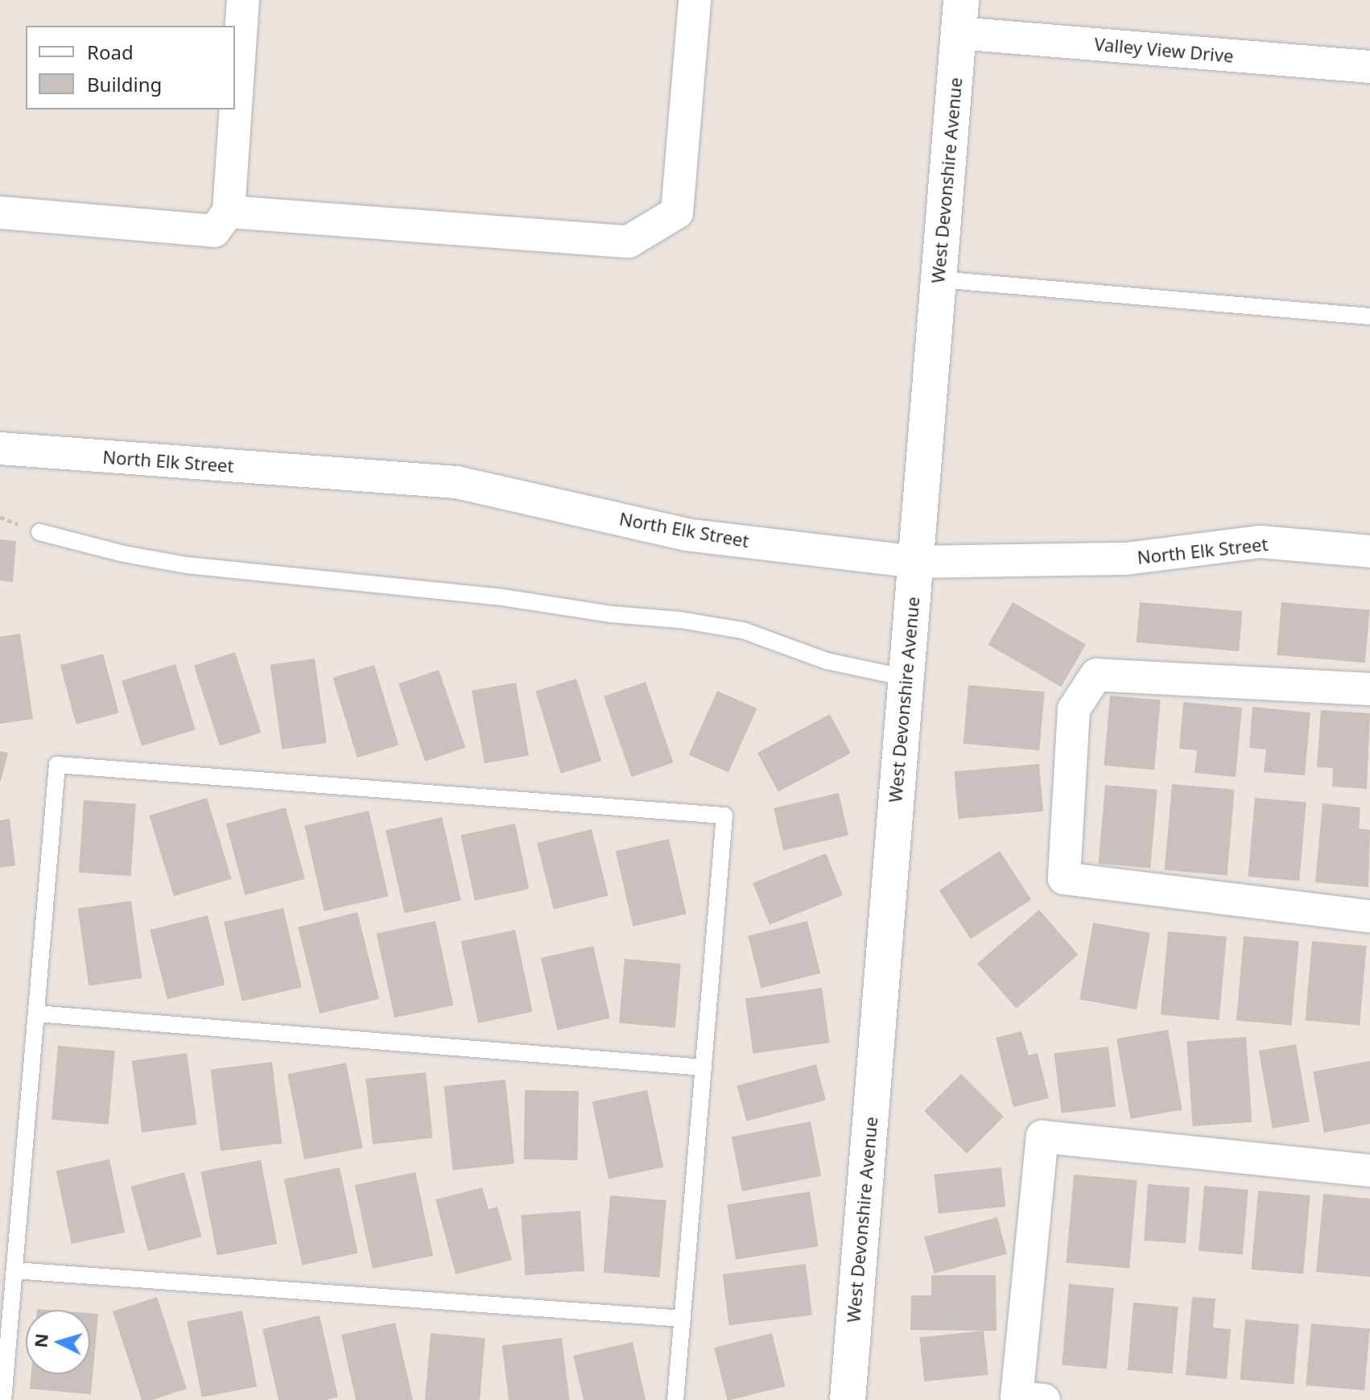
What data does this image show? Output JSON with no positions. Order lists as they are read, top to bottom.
{
  "streets": {
    "street": ["Valley View Drive", "West Devonshire Avenue", "North Elk Street"]
  },
  "crossings": [
    ["Valley View Drive", "West Devonshire Avenue"],
    ["West Devonshire Avenue", "North Elk Street"]
  ],
  "legend": ["Road", "Building"],
  "north": "left"
}
